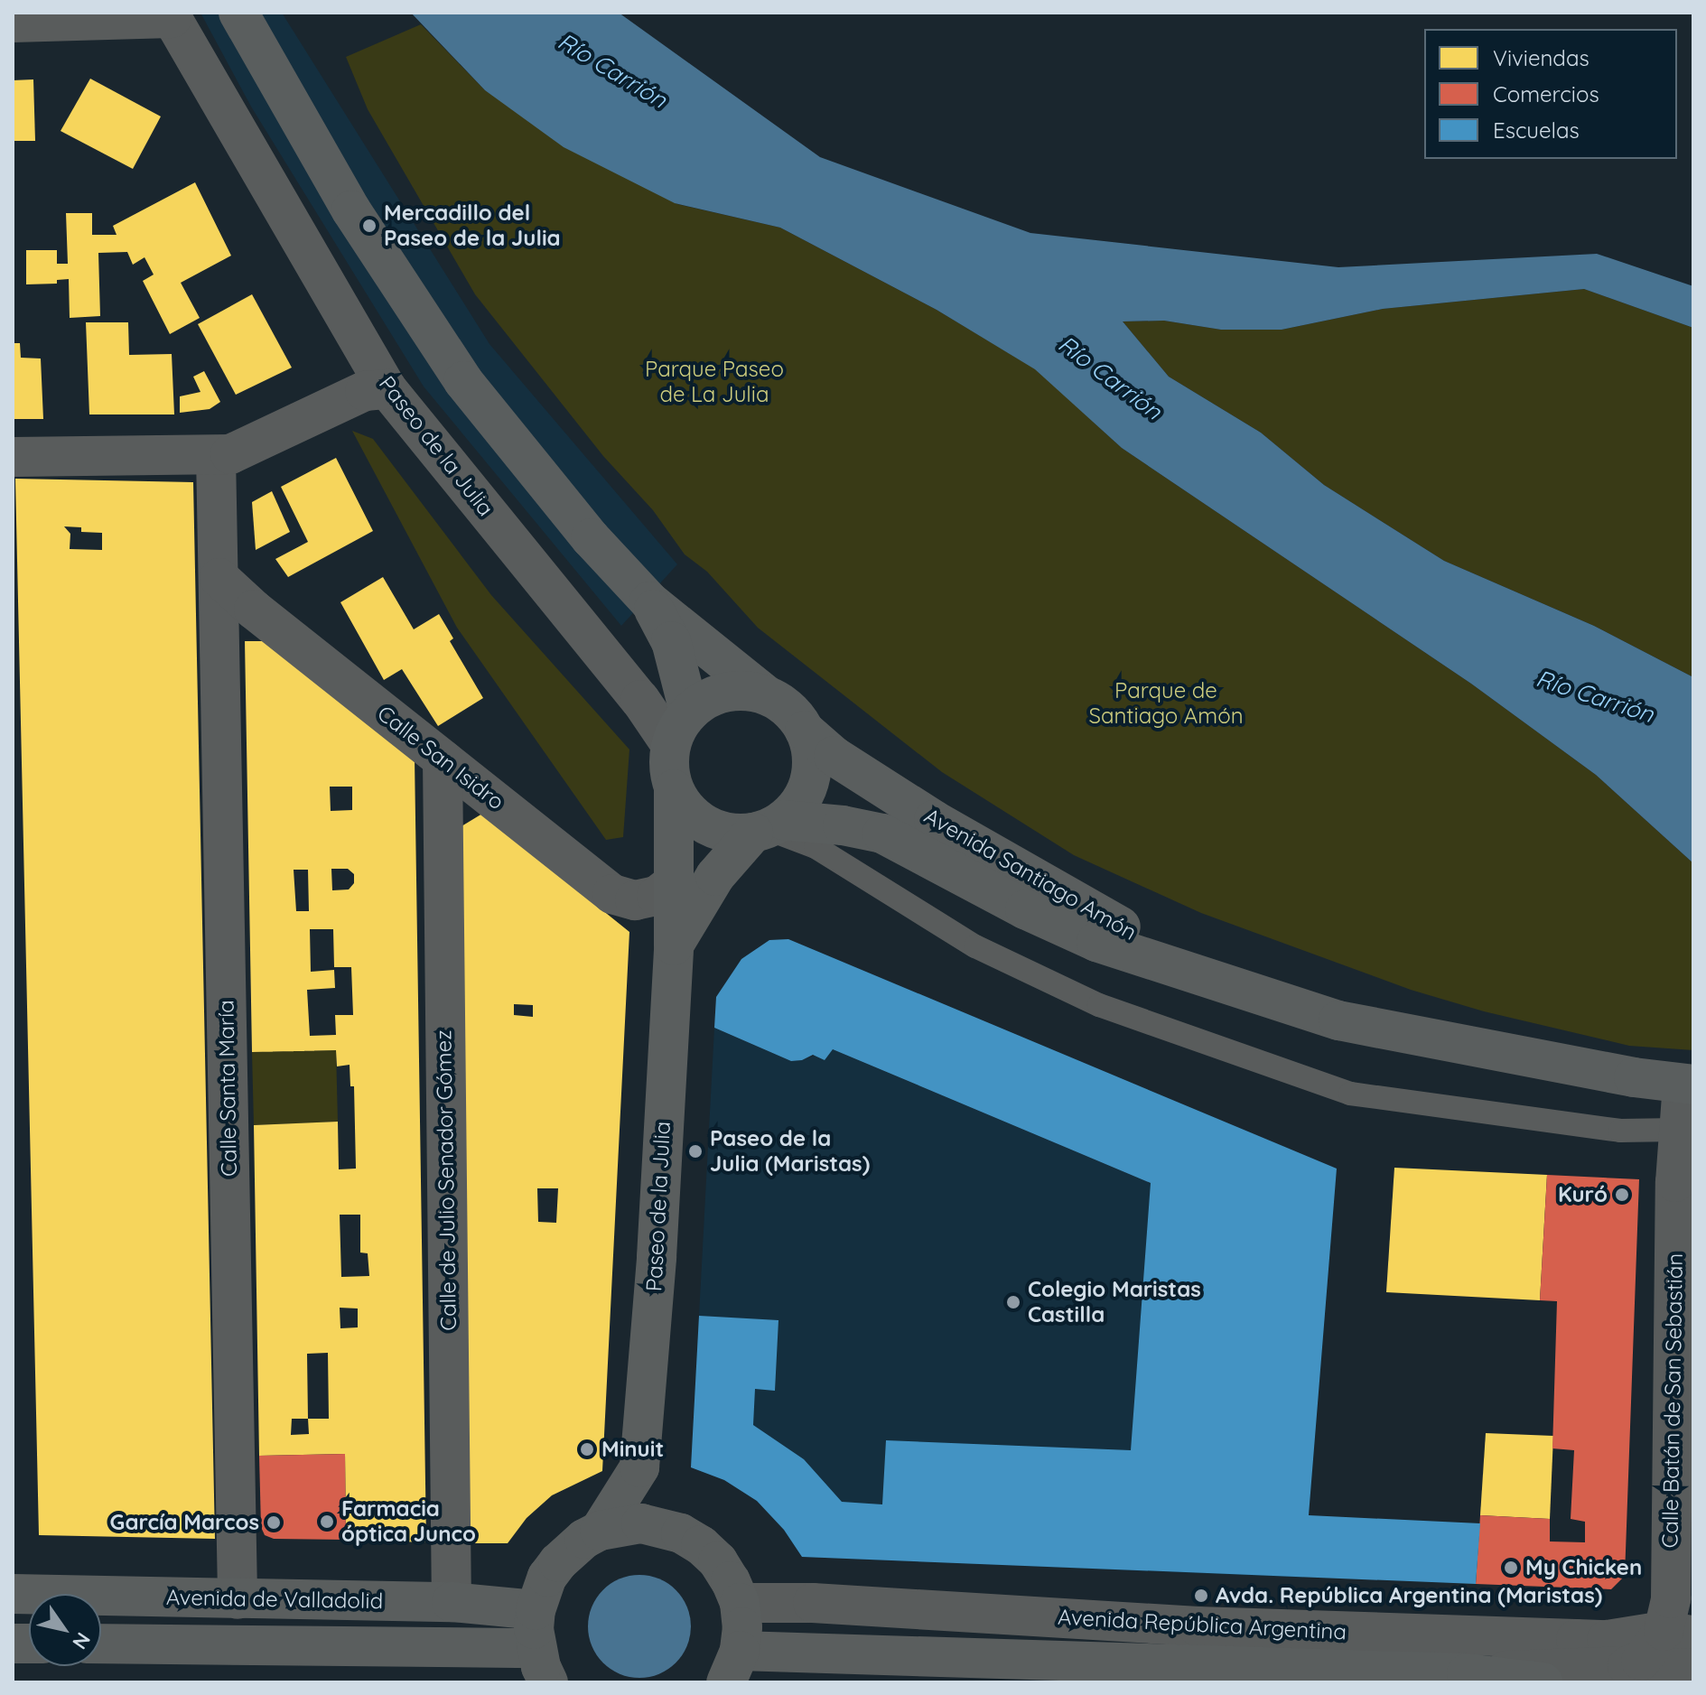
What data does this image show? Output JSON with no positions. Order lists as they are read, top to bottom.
{
  "streets": {
    "street": [
      "Paseo de la Julia",
      "Calle San Isidro",
      "Avenida Santiago Amón",
      "Calle Santa María",
      "Calle de Julio Senador Gómez",
      "Calle Batán de San Sebastián",
      "Avenida de Valladolid",
      "Avenida República Argentina"
    ]
  },
  "crossings": [
    ["Paseo de la Julia", "Calle San Isidro"],
    ["Paseo de la Julia", "Avenida Santiago Amón"],
    ["Calle San Isidro", "Calle Santa María"],
    ["Calle San Isidro", "Calle de Julio Senador Gómez"],
    ["Avenida Santiago Amón", "Calle Batán de San Sebastián"],
    ["Calle Santa María", "Avenida de Valladolid"],
    ["Calle de Julio Senador Gómez", "Avenida de Valladolid"],
    ["Calle Batán de San Sebastián", "Avenida República Argentina"]
  ],
  "water": ["Río Carrión"],
  "parks": ["Parque Paseo de La Julia", "Parque de Santiago Amón"],
  "places": [
    "Mercadillo del Paseo de la Julia",
    "Paseo de la Julia (Maristas)",
    "Kuró",
    "Colegio Maristas Castilla",
    "Minuit",
    "Farmacia óptica Junco",
    "García Marcos",
    "My Chicken",
    "Avda. República Argentina (Maristas)"
  ],
  "legend": ["Viviendas", "Comercios", "Escuelas"],
  "north": "bottom right"
}
